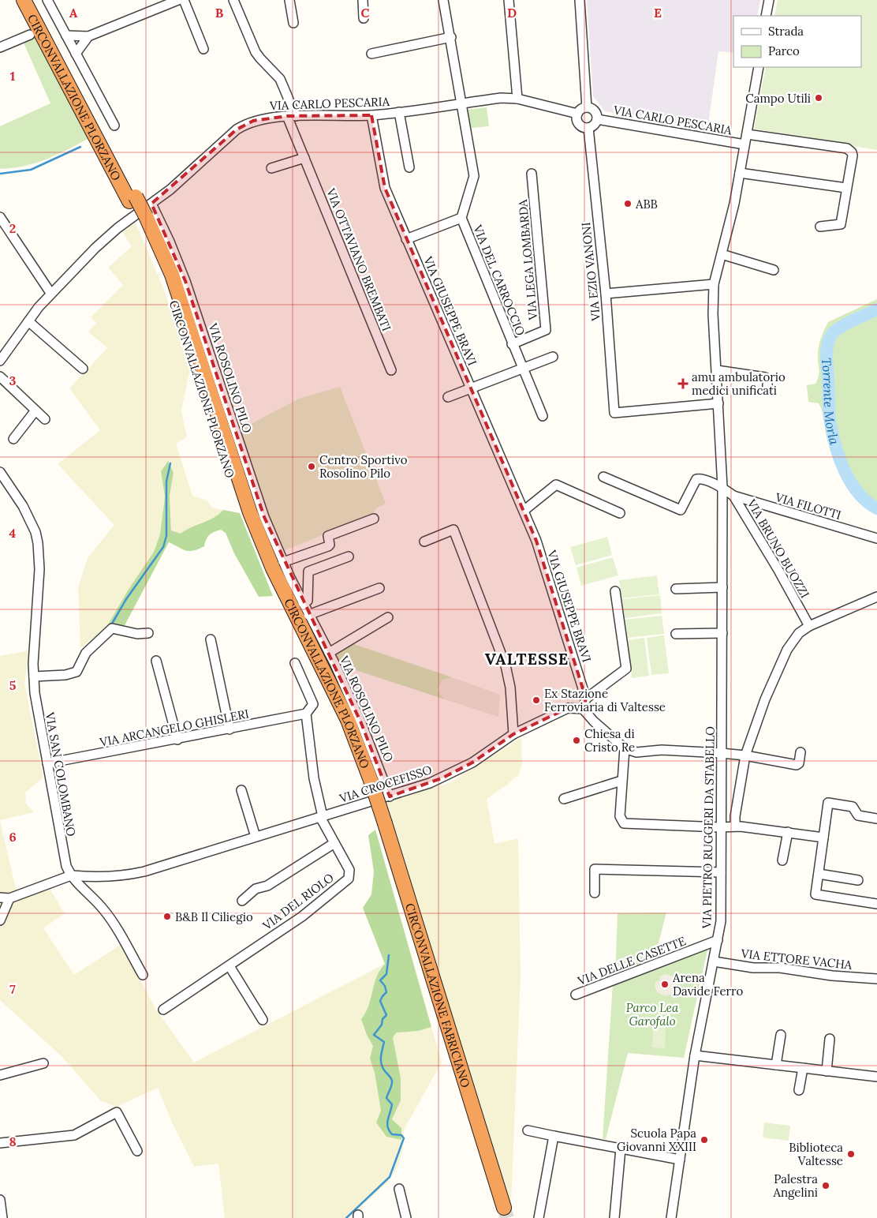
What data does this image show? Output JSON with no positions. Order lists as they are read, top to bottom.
{
  "streets": {
    "highway": ["CIRCONVALLAZIONE PLORZANO", "CIRCONVALLAZIONE FABRICIANO"],
    "street": [
      "VIA CARLO PESCARIA",
      "VIA OTTAVIANO BREMBATI",
      "VIA LEGA LOMBARDA",
      "VIA EZIO VANONI",
      "VIA DEL CARROCCIO",
      "VIA GIUSEPPE BRAVI",
      "VIA ROSOLINO PILO",
      "VIA FILOTTI",
      "VIA BRUNO BUOZZI",
      "VIA ARCANGELO GHISLERI",
      "VIA SAN COLOMBANO",
      "VIA CROCEFISSO",
      "VIA PIETRO RUGGERI DA STABELLO",
      "VIA DEL RIOLO",
      "VIA ETTORE VACHA",
      "VIA DELLE CASETTE"
    ]
  },
  "crossings": [
    ["CIRCONVALLAZIONE PLORZANO", "CIRCONVALLAZIONE FABRICIANO"],
    ["VIA CARLO PESCARIA", "VIA OTTAVIANO BREMBATI"],
    ["VIA CARLO PESCARIA", "VIA EZIO VANONI"],
    ["VIA CARLO PESCARIA", "VIA DEL CARROCCIO"],
    ["VIA CARLO PESCARIA", "VIA GIUSEPPE BRAVI"],
    ["VIA CARLO PESCARIA", "VIA ROSOLINO PILO"],
    ["VIA CARLO PESCARIA", "VIA PIETRO RUGGERI DA STABELLO"],
    ["VIA LEGA LOMBARDA", "VIA DEL CARROCCIO"],
    ["VIA EZIO VANONI", "VIA PIETRO RUGGERI DA STABELLO"],
    ["VIA ROSOLINO PILO", "VIA CROCEFISSO"],
    ["VIA FILOTTI", "VIA BRUNO BUOZZI"],
    ["VIA BRUNO BUOZZI", "VIA PIETRO RUGGERI DA STABELLO"],
    ["VIA ARCANGELO GHISLERI", "VIA SAN COLOMBANO"],
    ["VIA SAN COLOMBANO", "VIA CROCEFISSO"],
    ["VIA CROCEFISSO", "VIA DEL RIOLO"],
    ["VIA PIETRO RUGGERI DA STABELLO", "VIA ETTORE VACHA"],
    ["VIA PIETRO RUGGERI DA STABELLO", "VIA DELLE CASETTE"]
  ],
  "districts": ["VALTESSE"],
  "water": ["Torrente Morla"],
  "parks": ["Parco Lea Garofalo"],
  "places": {
    "other": [
      "Campo Utili",
      "ABB",
      "Centro Sportivo Rosolino Pilo",
      "Ex Stazione Ferroviaria di Valtesse",
      "Chiesa di Cristo Re",
      "B&B Il Ciliegio",
      "Arena Davide Ferro",
      "Scuola Papa Giovanni XXIII",
      "Biblioteca Valtesse",
      "Palestra Angelini"
    ],
    "health": ["amu ambulatorio medici unificati"]
  },
  "legend": ["Strada", "Parco"],
  "grid": {
    "columns": [
      "A",
      "B",
      "C",
      "D",
      "E"
    ],
    "rows": [
      "1",
      "2",
      "3",
      "4",
      "5",
      "6",
      "7",
      "8"
    ]
  }
}
